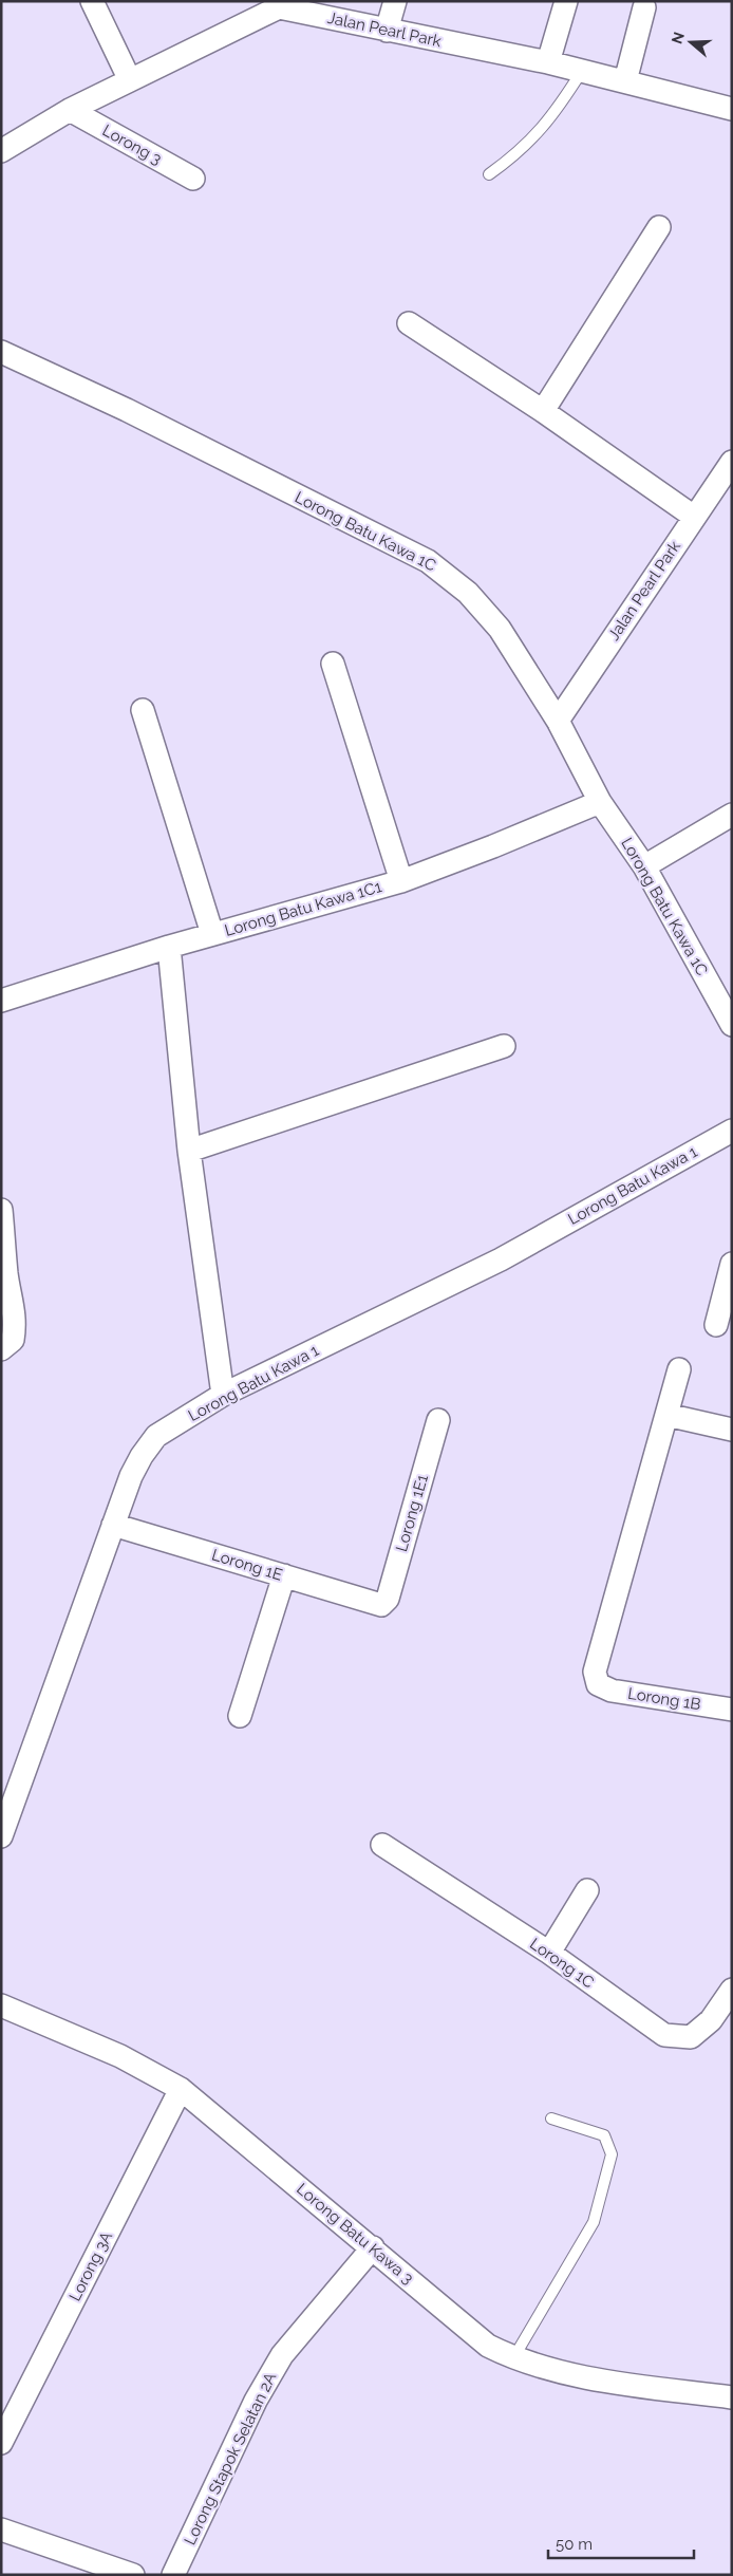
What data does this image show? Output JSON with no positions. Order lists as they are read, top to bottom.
{
  "streets": {
    "street": [
      "Jalan Pearl Park",
      "Lorong 3",
      "Lorong Batu Kawa 1C",
      "Lorong Batu Kawa 1C1",
      "Lorong Batu Kawa 1",
      "Lorong 1E1",
      "Lorong 1E",
      "Lorong 1B",
      "Lorong 1C",
      "Lorong Batu Kawa 3",
      "Lorong 3A",
      "Lorong Stapok Selatan 2A"
    ]
  },
  "crossings": [
    ["Jalan Pearl Park", "Lorong 3"],
    ["Jalan Pearl Park", "Lorong Batu Kawa 1C"],
    ["Lorong Batu Kawa 1C", "Lorong Batu Kawa 1C1"],
    ["Lorong Batu Kawa 1", "Lorong 1E"],
    ["Lorong 1E1", "Lorong 1E"],
    ["Lorong Batu Kawa 3", "Lorong 3A"],
    ["Lorong Batu Kawa 3", "Lorong Stapok Selatan 2A"]
  ],
  "scale_bar": "50 m",
  "north": "left"
}
